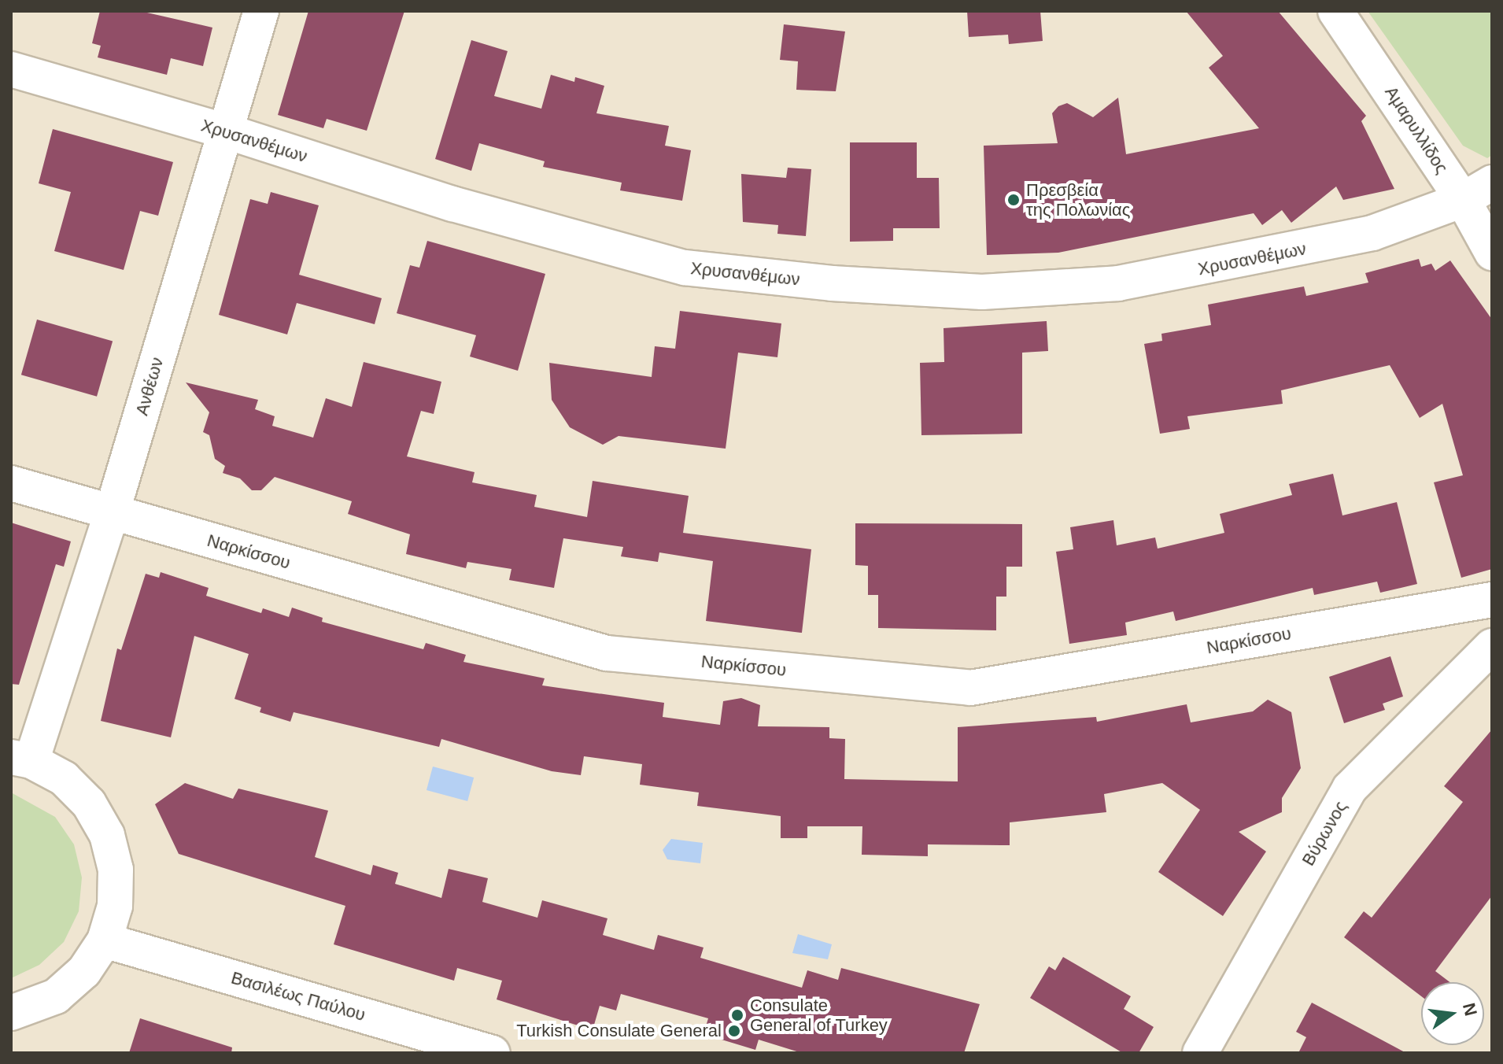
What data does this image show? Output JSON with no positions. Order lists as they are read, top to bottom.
{
  "streets": {
    "street": [
      "Αμαρυλλίδος",
      "Χρυσανθέμων",
      "Ανθέων",
      "Ναρκίσσου",
      "Βύρωνος",
      "Βασιλέως Παύλου"
    ]
  },
  "crossings": [
    ["Αμαρυλλίδος", "Χρυσανθέμων"],
    ["Χρυσανθέμων", "Ανθέων"],
    ["Ανθέων", "Ναρκίσσου"]
  ],
  "places": ["Πρεσβεία της Πολωνίας", "Consulate General of Turkey", "Turkish Consulate General"],
  "north": "right"
}
